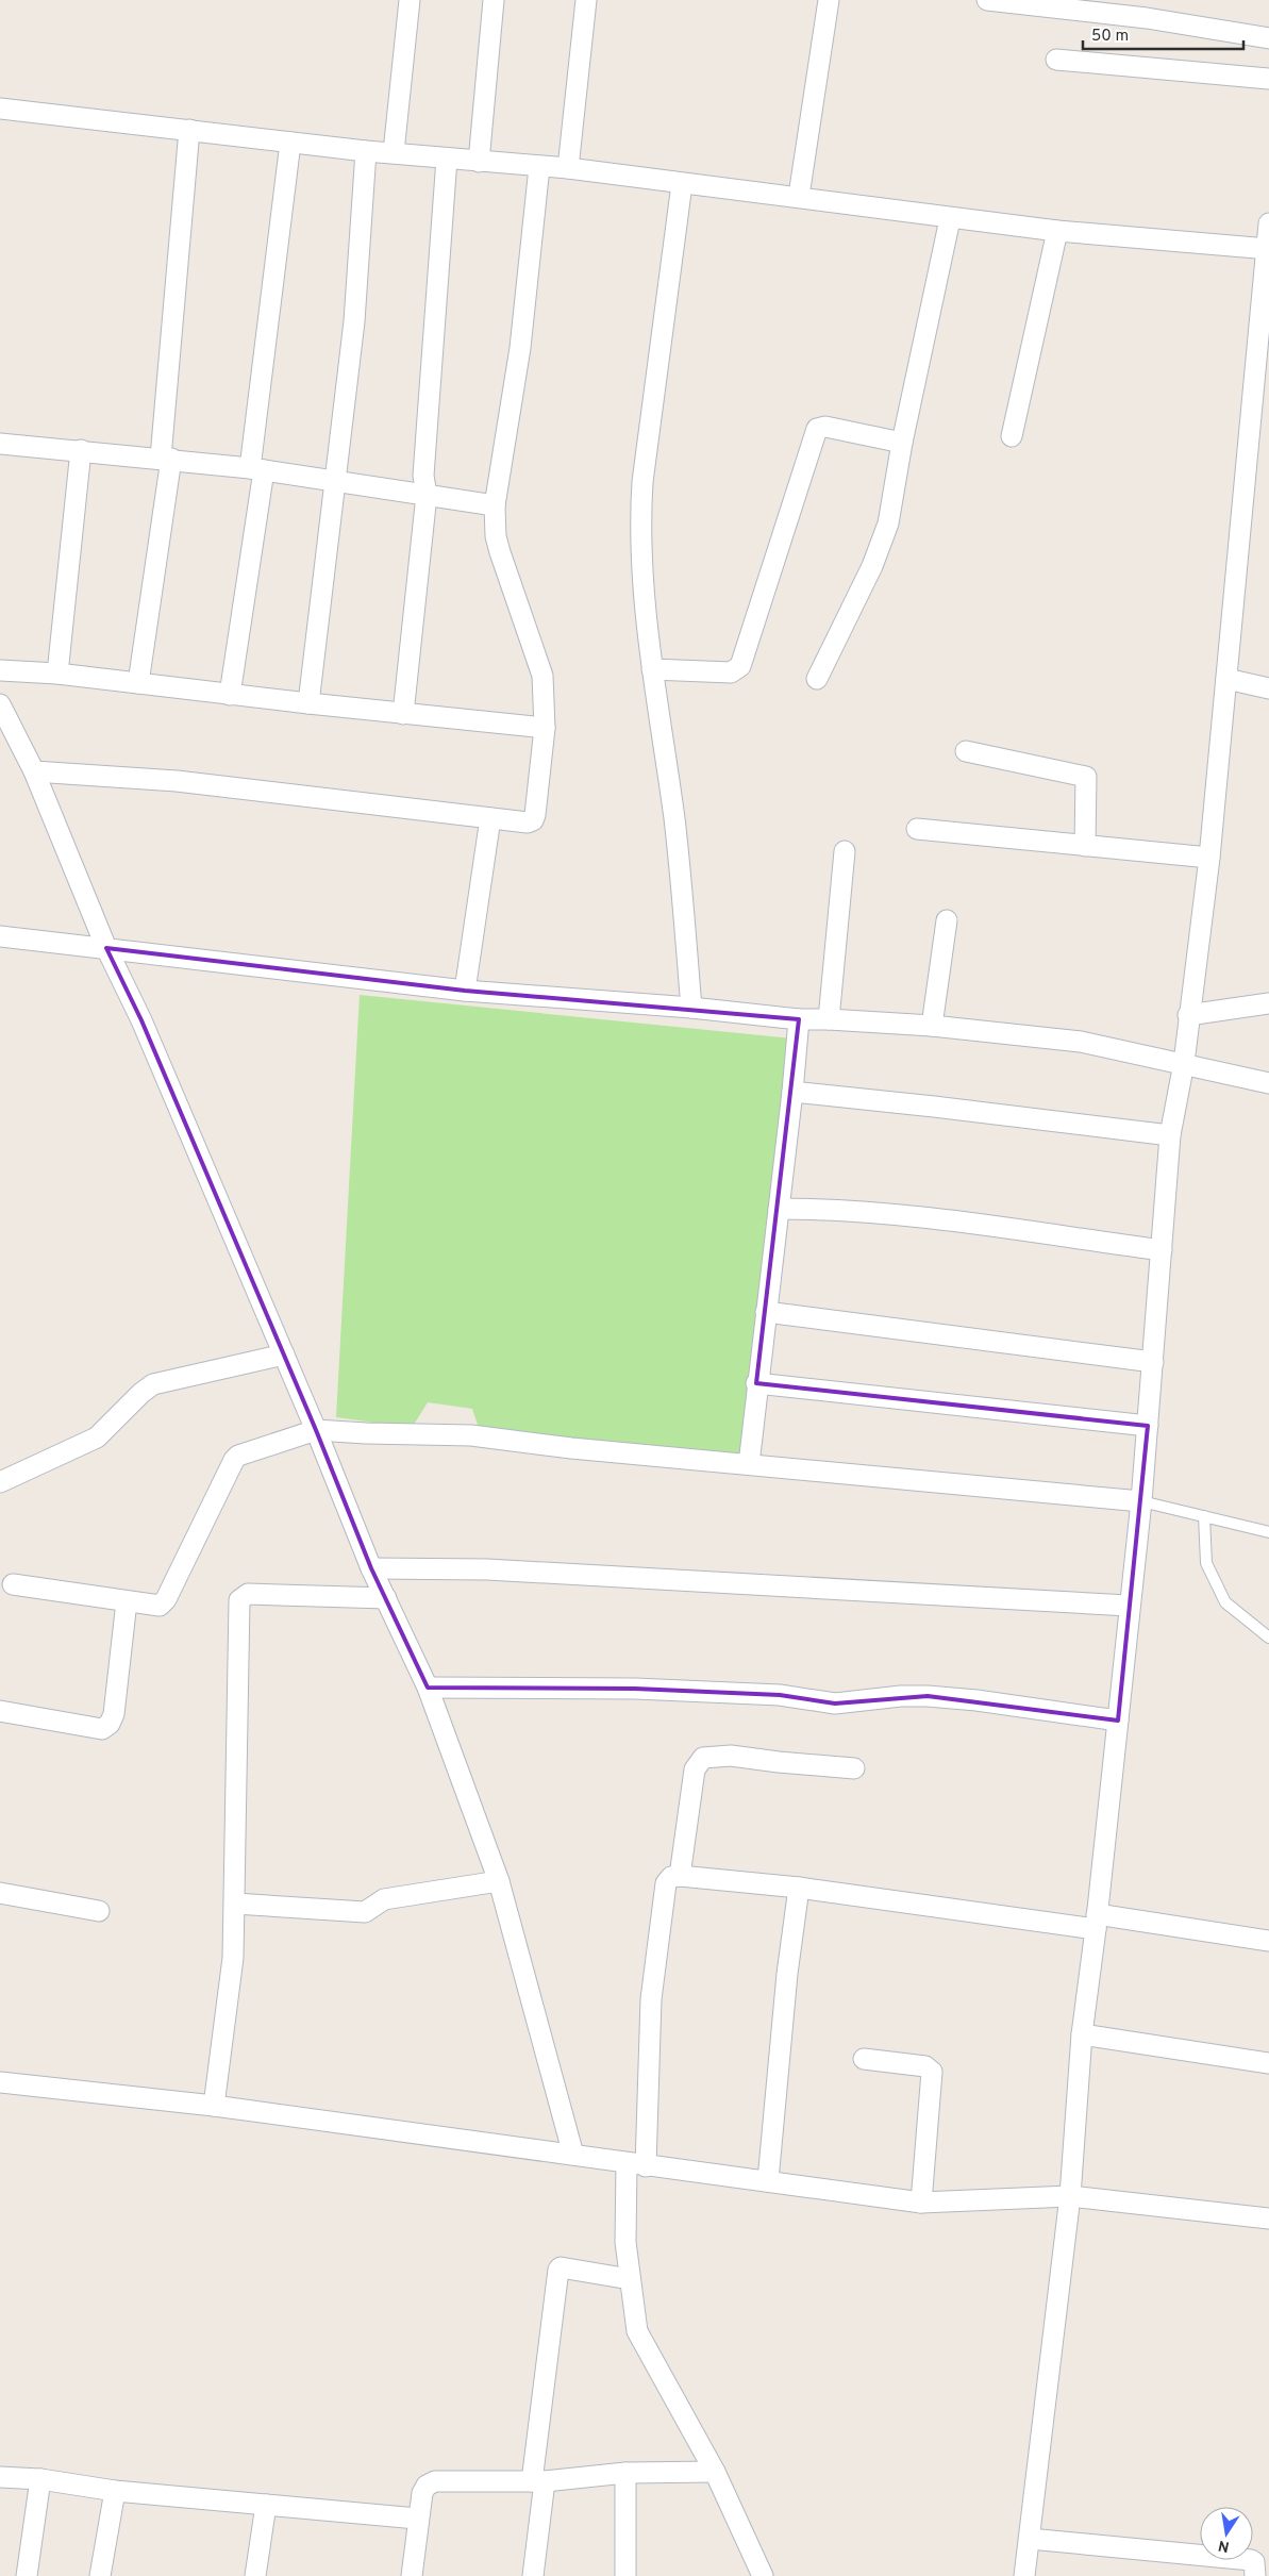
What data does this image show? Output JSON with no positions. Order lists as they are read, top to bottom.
{
  "scale_bar": "50 m",
  "north": "bottom"
}
